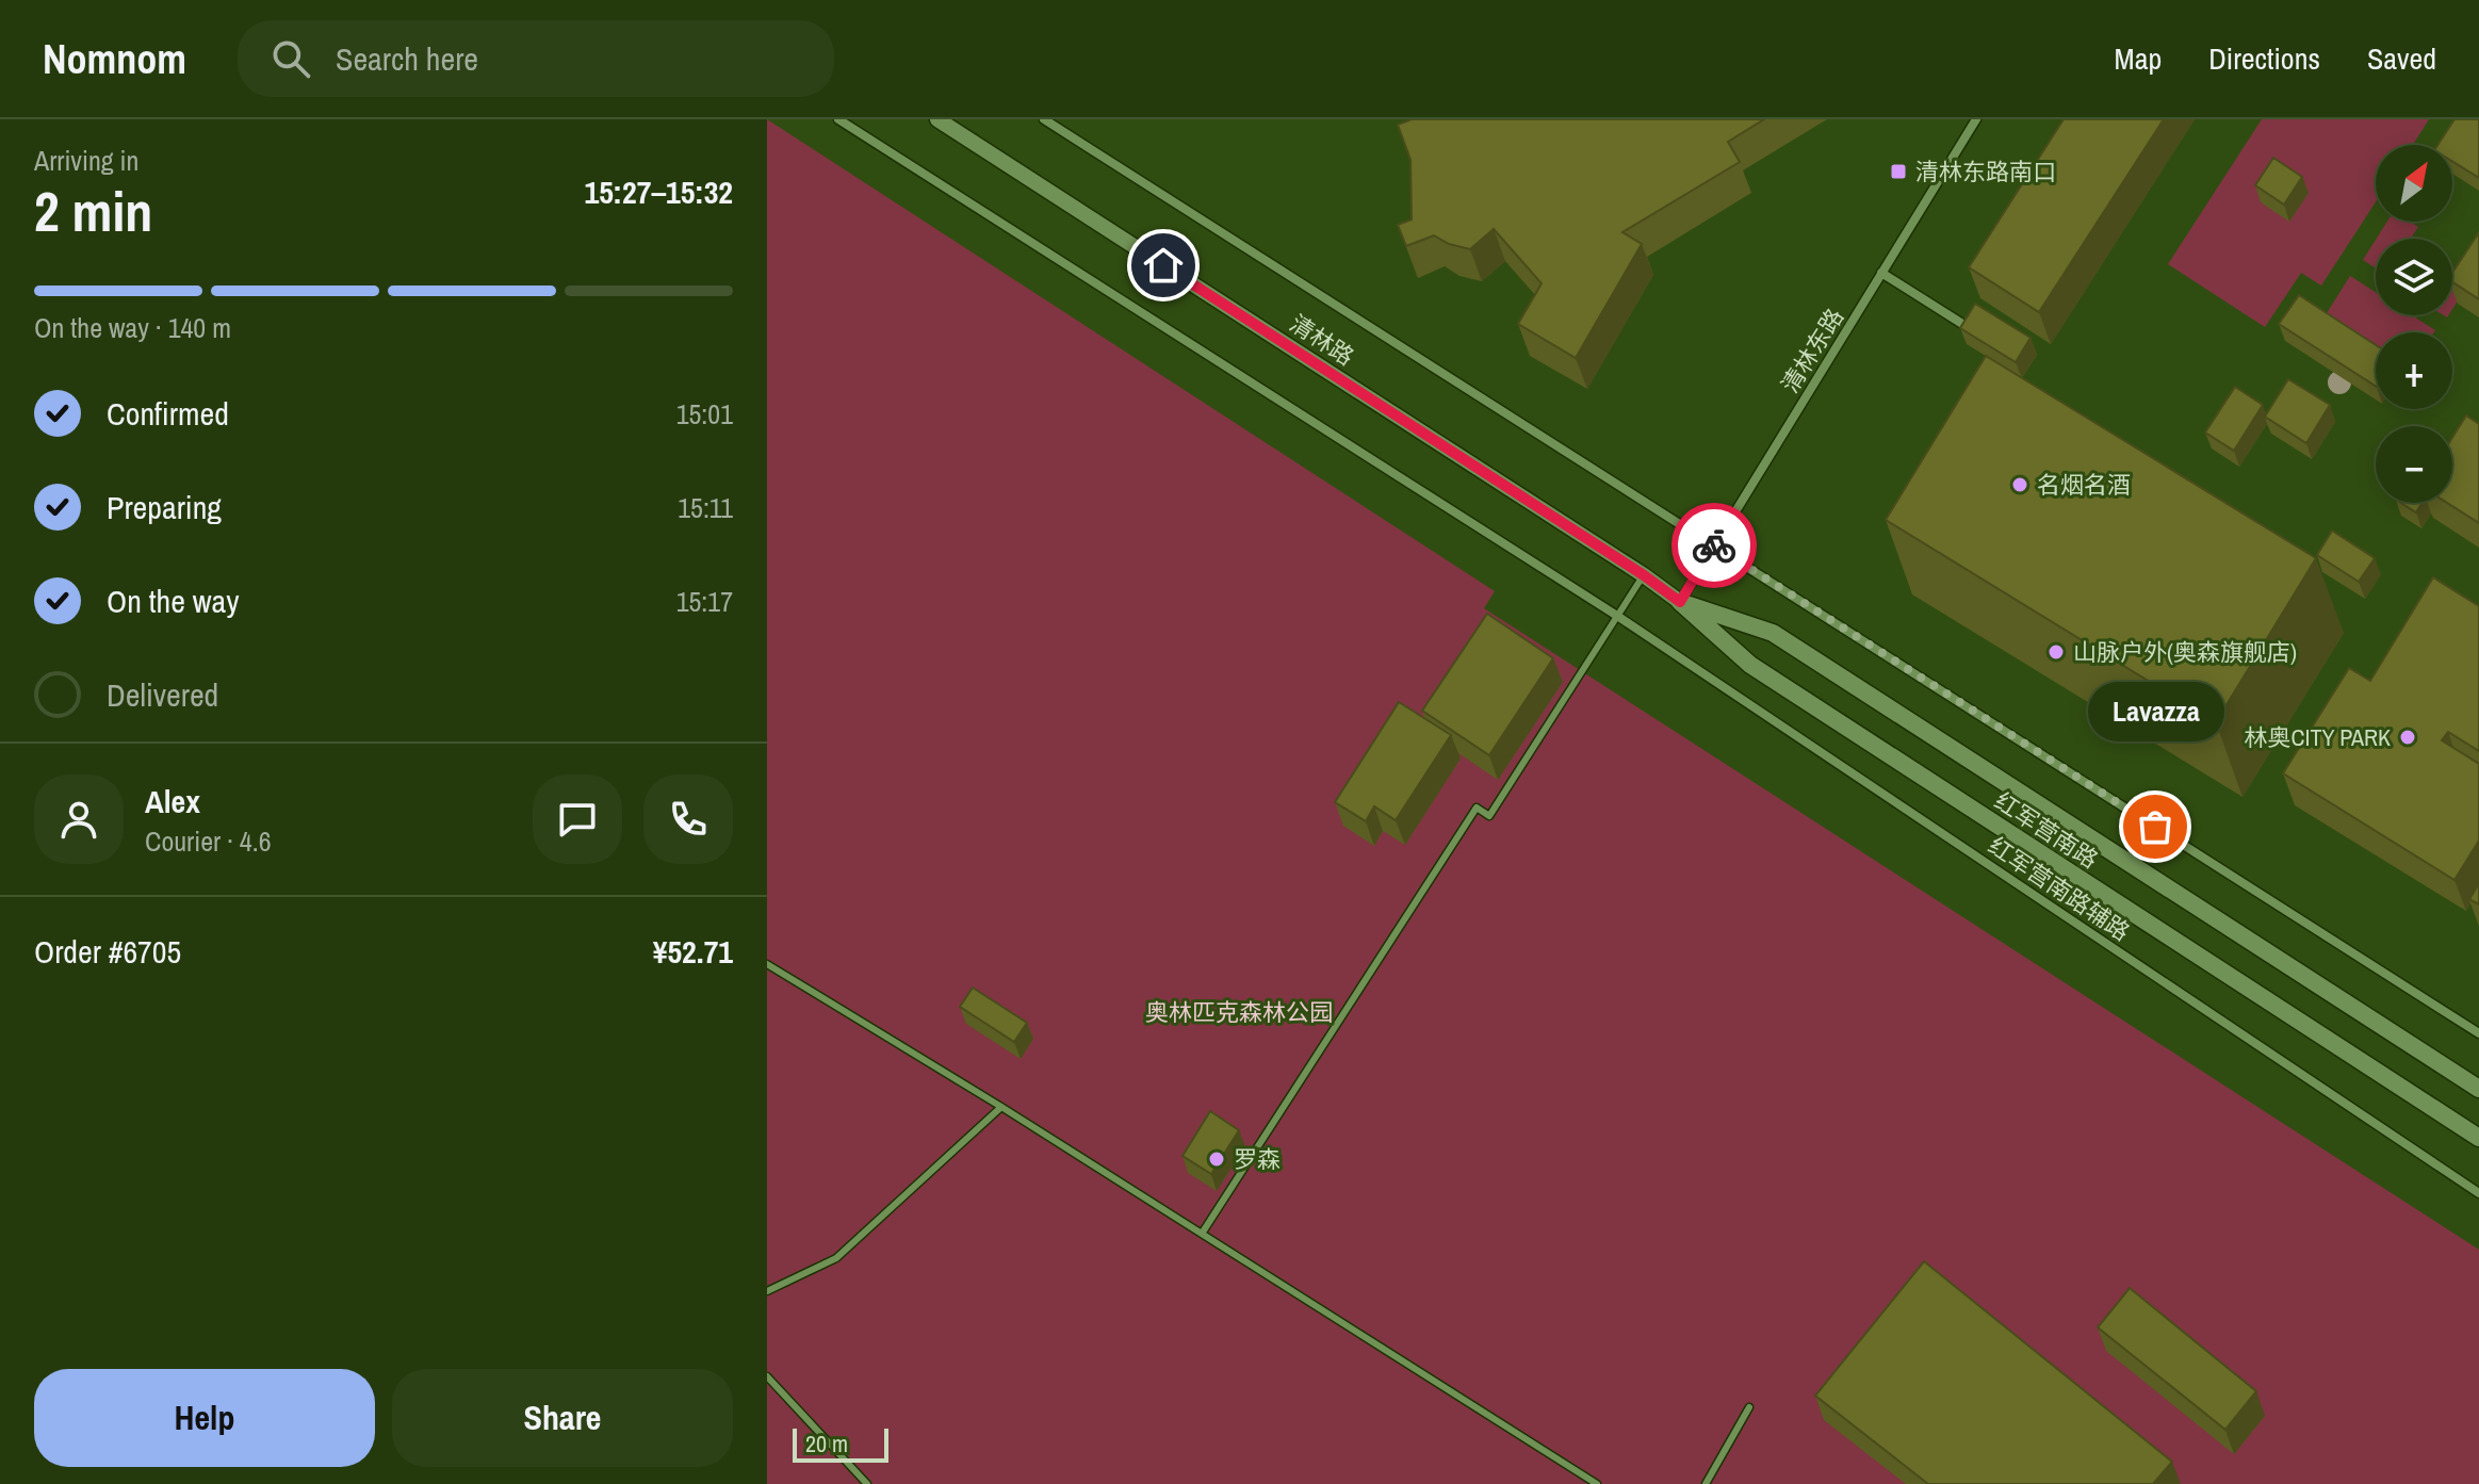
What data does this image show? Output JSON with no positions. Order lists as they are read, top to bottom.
{
  "streets": {
    "main road": ["红军营南路"],
    "street": ["清林路", "清林东路", "红军营南路辅路"]
  },
  "crossings": [
    ["清林路", "清林东路"],
    ["清林路", "红军营南路"],
    ["清林东路", "红军营南路"]
  ],
  "parks": ["奥林匹克森林公园"],
  "places": {
    "transit": ["清林东路南口"],
    "other": [
      "名烟名酒",
      "山脉户外(奥森旗舰店)",
      "林奥CITY PARK",
      "Lavazza",
      "罗森"
    ]
  },
  "scale_bar": "20 m",
  "north": "top right",
  "page": {
    "header": "Nomnom",
    "search": "Search here",
    "nav": ["Map", "Directions", "Saved"],
    "heading": ["2 min", "Arriving in", "15:27–15:32"],
    "panel": [
      "Alex",
      "Courier · 4.6",
      "Order #6705",
      "¥52.71"
    ],
    "map_buttons": ["+", "−"],
    "bar": "On the way · 140 m",
    "list": [
      ["Confirmed", "15:01"],
      ["Preparing", "15:11"],
      ["On the way", "15:17"],
      "Delivered"
    ],
    "bubble": "Lavazza",
    "buttons": ["Help", "Share"],
    "scale": "20 m"
  }
}
